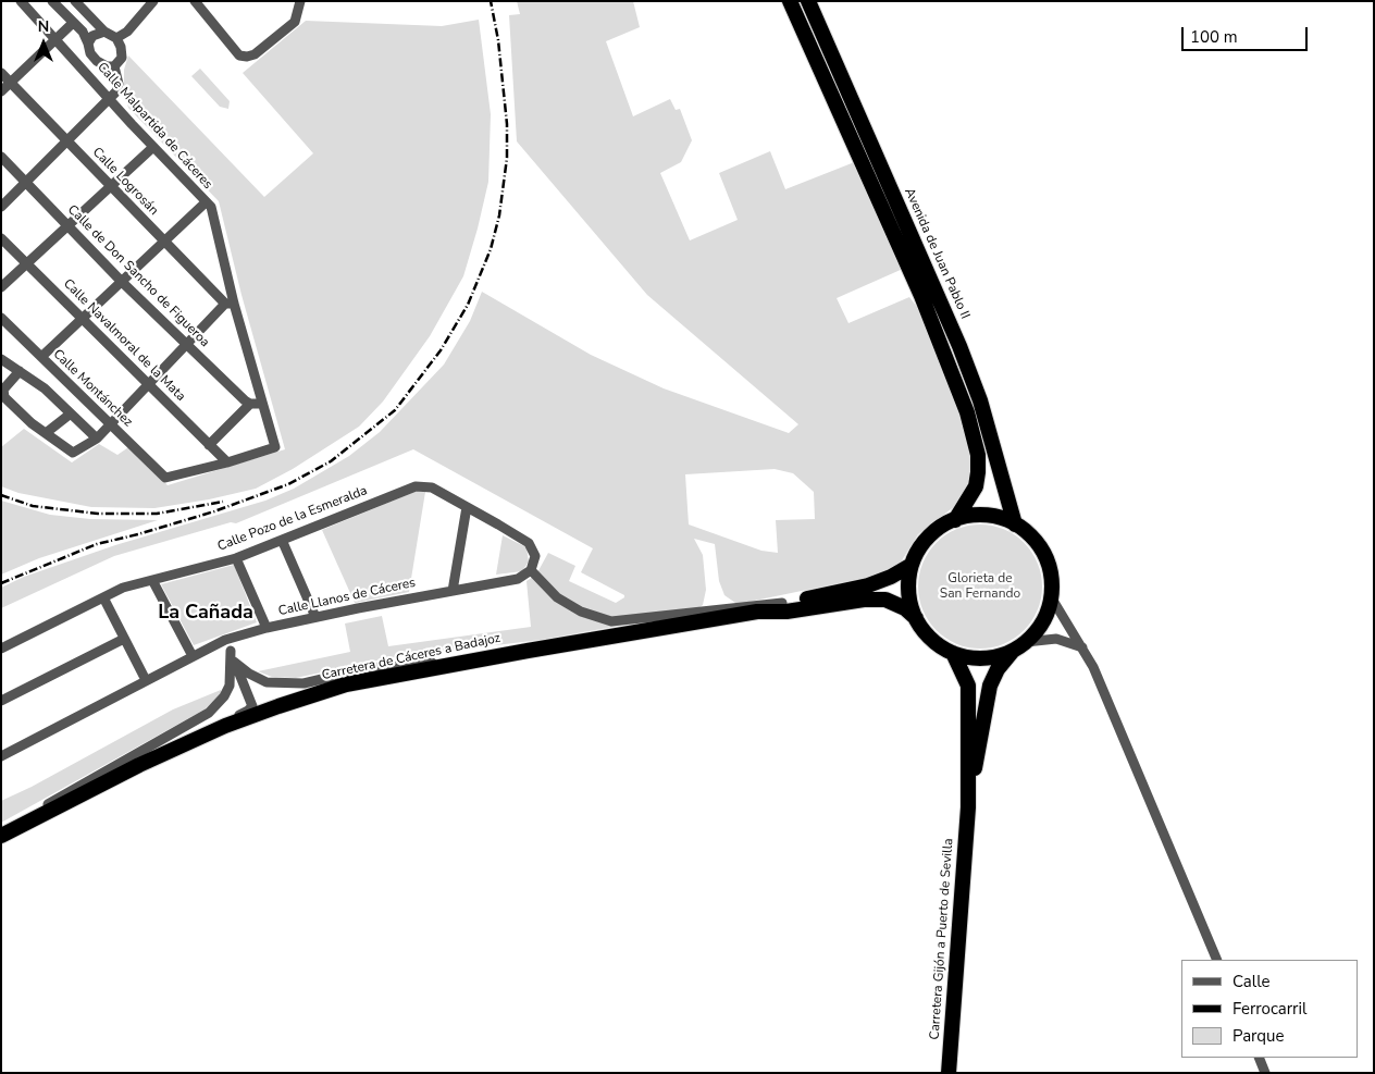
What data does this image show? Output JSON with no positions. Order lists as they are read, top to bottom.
{
  "streets": {
    "highway": ["Avenida de Juan Pablo II", "Carretera de Cáceres a Badajoz", "Carretera Gijón a Puerto de Sevilla"],
    "street": [
      "Calle Malpartida de Cáceres",
      "Calle Logrosán",
      "Calle de Don Sancho de Figueroa",
      "Calle Navalmoral de la Mata",
      "Calle Montánchez",
      "Calle Pozo de la Esmeralda",
      "Calle Llanos de Cáceres"
    ]
  },
  "crossings": [
    ["Calle Malpartida de Cáceres", "Calle Logrosán"],
    ["Calle Malpartida de Cáceres", "Calle Navalmoral de la Mata"],
    ["Calle Malpartida de Cáceres", "Calle Montánchez"],
    ["Avenida de Juan Pablo II", "Carretera Gijón a Puerto de Sevilla"],
    ["Calle Navalmoral de la Mata", "Calle Montánchez"],
    ["Calle Pozo de la Esmeralda", "Calle Llanos de Cáceres"]
  ],
  "districts": ["La Cañada"],
  "parks": ["Glorieta de San Fernando"],
  "legend": ["Calle", "Ferrocarril", "Parque"],
  "scale_bar": "100 m",
  "north": "top"
}
